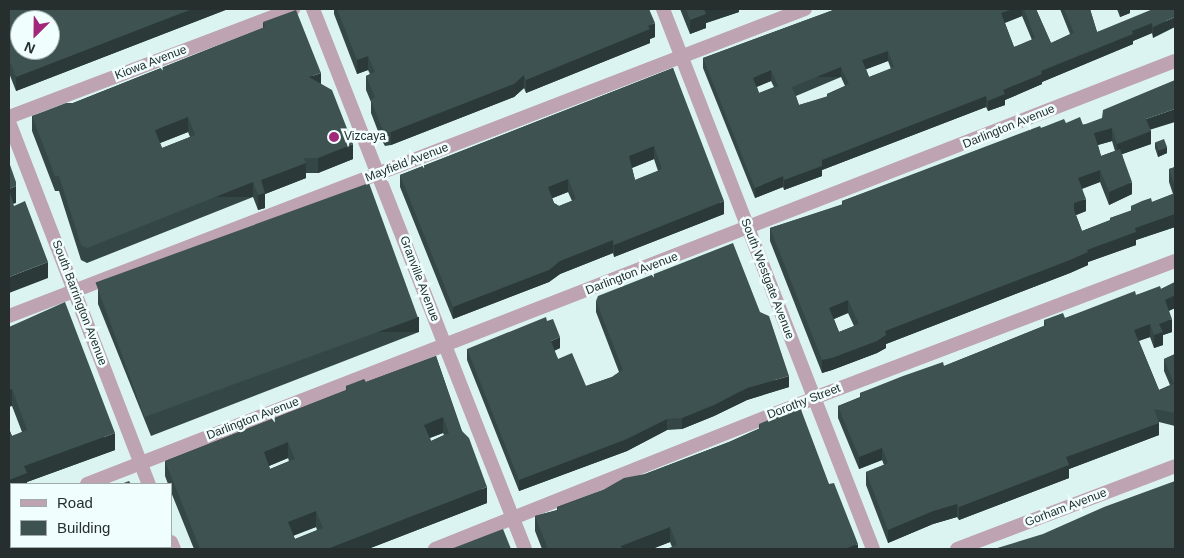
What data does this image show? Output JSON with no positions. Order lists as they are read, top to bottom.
{
  "streets": {
    "street": [
      "Kiowa Avenue",
      "Darlington Avenue",
      "Mayfield Avenue",
      "Granville Avenue",
      "South Westgate Avenue",
      "South Barrington Avenue",
      "Dorothy Street",
      "Gorham Avenue"
    ]
  },
  "crossings": [
    ["Darlington Avenue", "Granville Avenue"],
    ["Darlington Avenue", "South Westgate Avenue"],
    ["Darlington Avenue", "South Barrington Avenue"],
    ["Mayfield Avenue", "Granville Avenue"],
    ["Mayfield Avenue", "South Westgate Avenue"],
    ["Mayfield Avenue", "South Barrington Avenue"],
    ["Granville Avenue", "Dorothy Street"],
    ["South Westgate Avenue", "Dorothy Street"]
  ],
  "places": ["Vizcaya"],
  "legend": ["Road", "Building"],
  "north": "bottom left"
}
